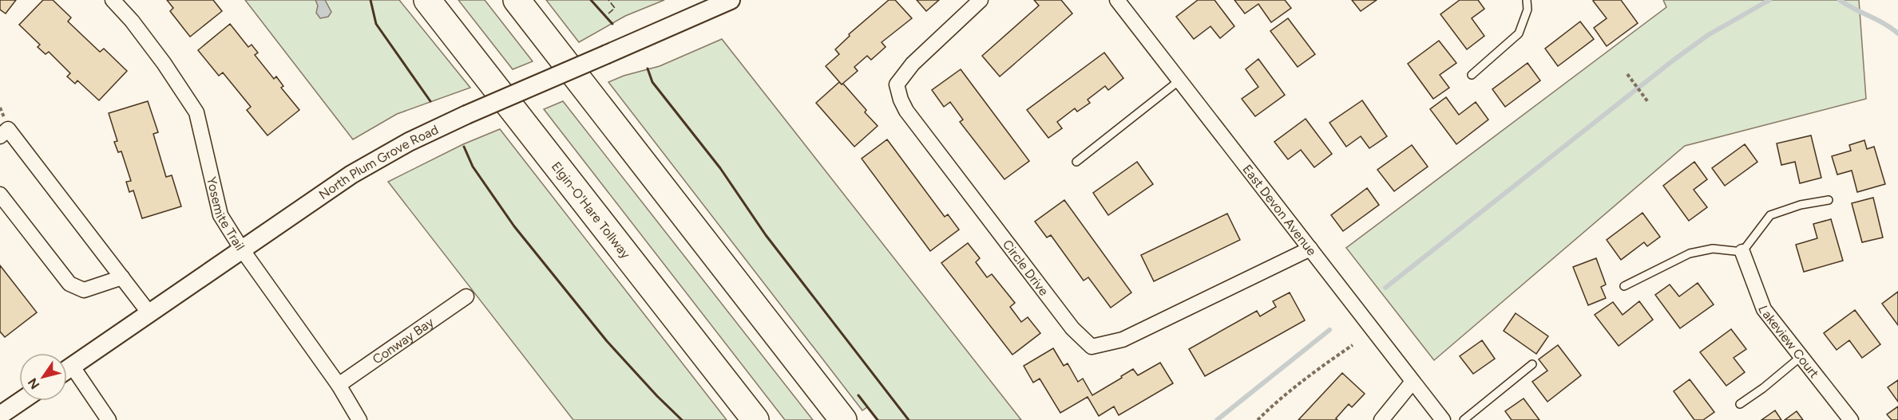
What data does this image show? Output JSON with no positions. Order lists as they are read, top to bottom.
{
  "streets": {
    "highway": ["Elgin-O'Hare Tollway"],
    "street": [
      "North Plum Grove Road",
      "East Devon Avenue",
      "Yosemite Trail",
      "Circle Drive",
      "Lakeview Court",
      "Conway Bay"
    ]
  },
  "crossings": [
    ["North Plum Grove Road", "Yosemite Trail"],
    ["East Devon Avenue", "Circle Drive"],
    ["Yosemite Trail", "Conway Bay"]
  ],
  "north": "bottom left"
}
